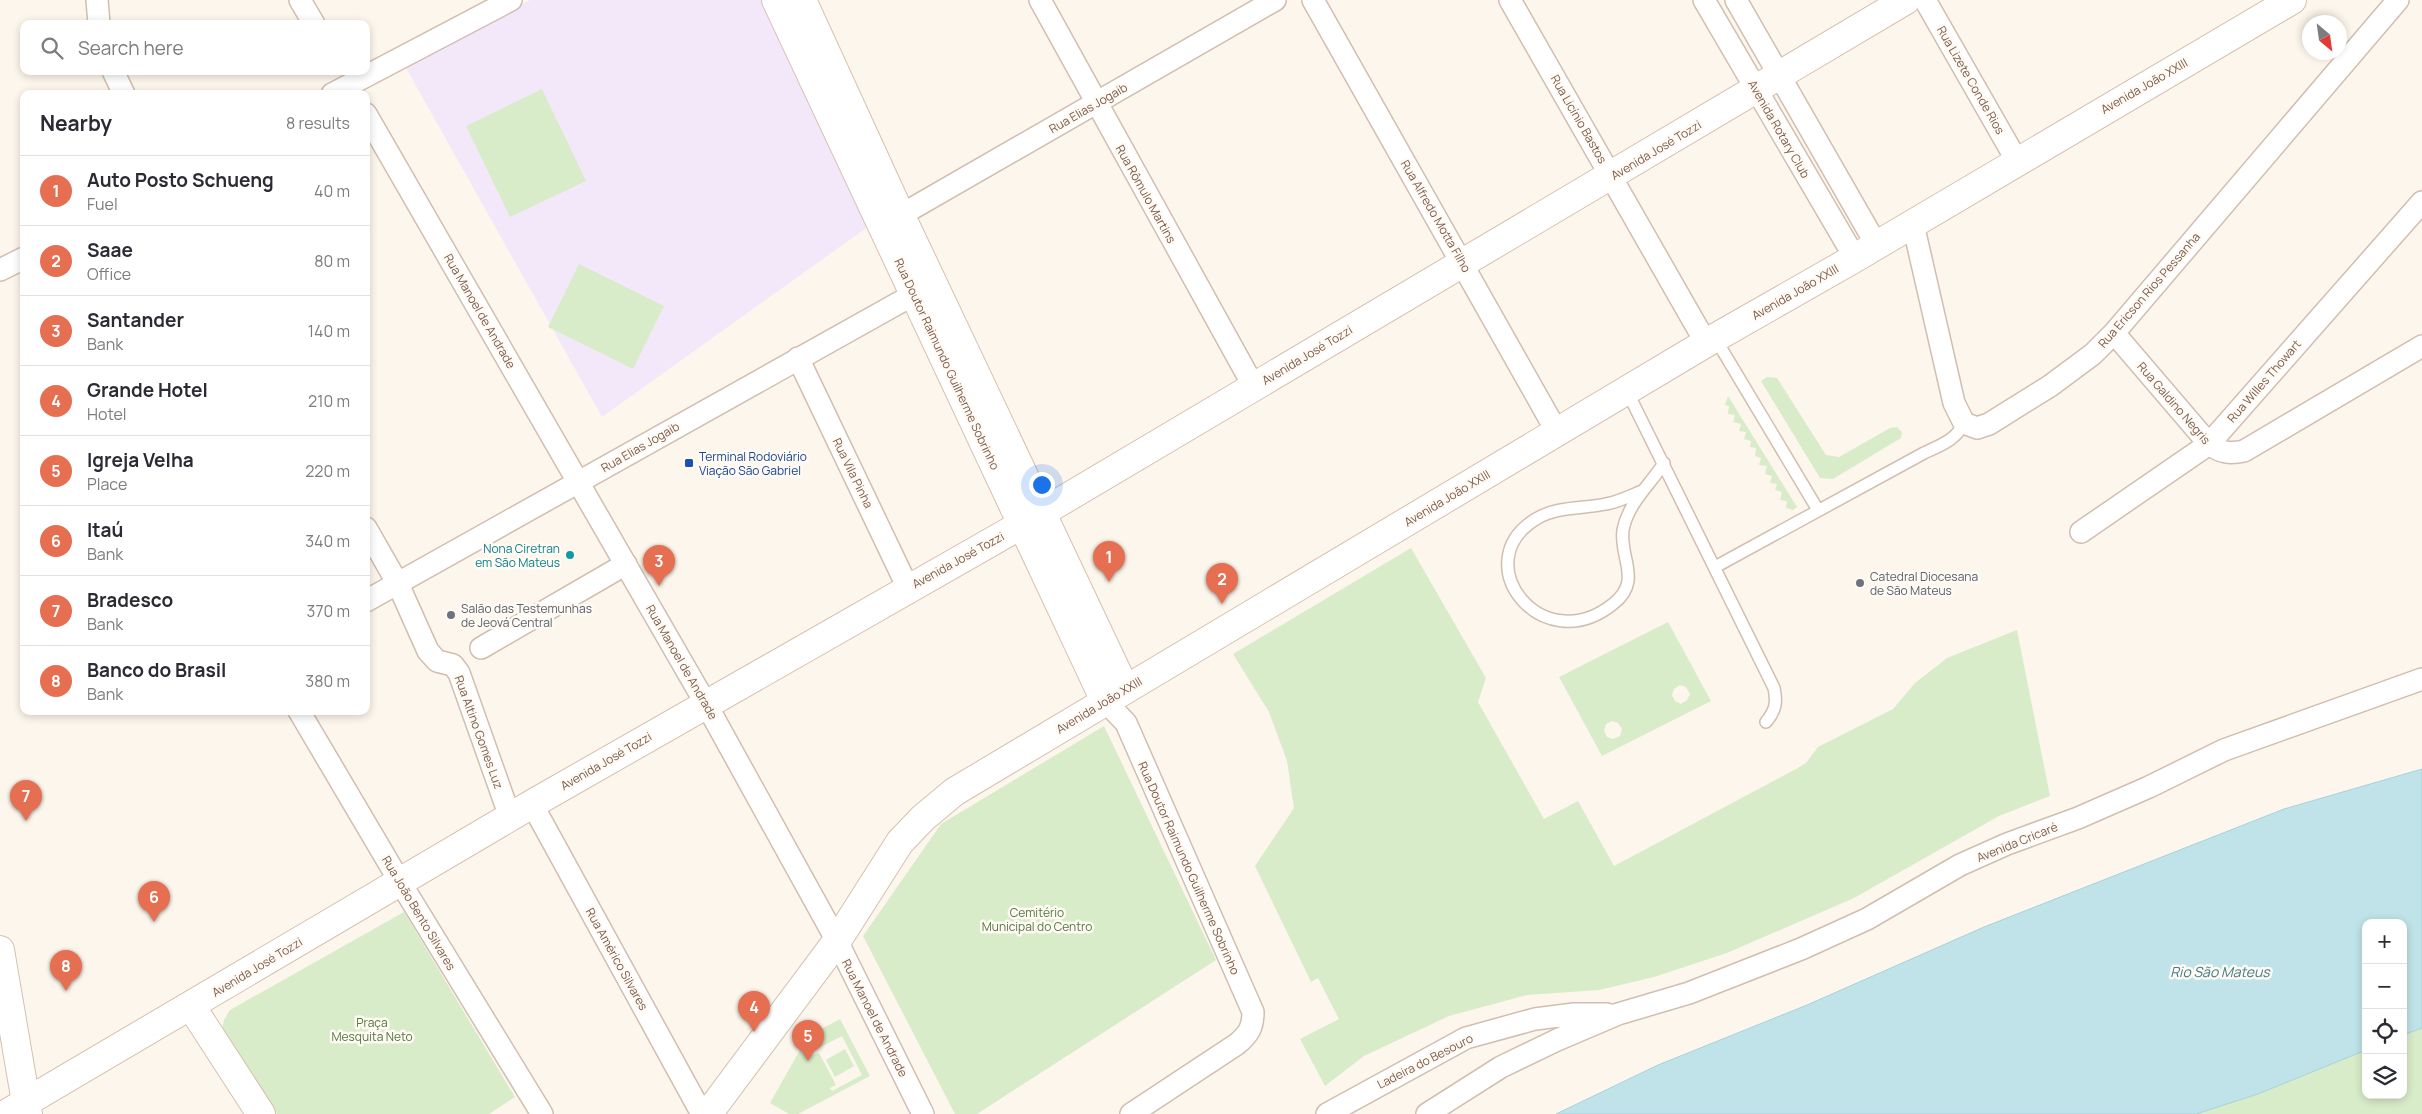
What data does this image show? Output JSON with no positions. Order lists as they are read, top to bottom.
{
  "streets": {
    "street": [
      "Rua Lizete Conde Rios",
      "Avenida João XXIII",
      "Rua Elias Jogaib",
      "Rua Licínio Bastos",
      "Avenida Rotary Club",
      "Avenida José Tozzi",
      "Rua Rômulo Martins",
      "Rua Alfredo Motta Filho",
      "Rua Ericson Rios Pessanha",
      "Rua Manoel de Andrade",
      "Rua Doutor Raimundo Guilherme Sobrinho",
      "Rua Willes Thowart",
      "Rua Galdino Negris",
      "Rua Vila Pinha",
      "Rua Altino Gomes Luz",
      "Avenida Cricaré",
      "Rua João Bento Silvares",
      "Rua Américo Silvares",
      "Ladeira do Besouro"
    ]
  },
  "crossings": [
    ["Rua Lizete Conde Rios", "Avenida João XXIII"],
    ["Avenida João XXIII", "Rua Licínio Bastos"],
    ["Avenida João XXIII", "Avenida Rotary Club"],
    ["Avenida João XXIII", "Rua Alfredo Motta Filho"],
    ["Avenida João XXIII", "Rua Manoel de Andrade"],
    ["Avenida João XXIII", "Rua Doutor Raimundo Guilherme Sobrinho"],
    ["Rua Elias Jogaib", "Rua Rômulo Martins"],
    ["Rua Elias Jogaib", "Rua Manoel de Andrade"],
    ["Rua Elias Jogaib", "Rua Doutor Raimundo Guilherme Sobrinho"],
    ["Rua Elias Jogaib", "Rua Vila Pinha"],
    ["Rua Elias Jogaib", "Rua Altino Gomes Luz"],
    ["Rua Licínio Bastos", "Avenida José Tozzi"],
    ["Avenida Rotary Club", "Avenida José Tozzi"],
    ["Avenida José Tozzi", "Rua Rômulo Martins"],
    ["Avenida José Tozzi", "Rua Alfredo Motta Filho"],
    ["Avenida José Tozzi", "Rua Manoel de Andrade"],
    ["Avenida José Tozzi", "Rua Doutor Raimundo Guilherme Sobrinho"],
    ["Avenida José Tozzi", "Rua Vila Pinha"],
    ["Avenida José Tozzi", "Rua Altino Gomes Luz"],
    ["Avenida José Tozzi", "Rua João Bento Silvares"],
    ["Avenida José Tozzi", "Rua Américo Silvares"],
    ["Rua Ericson Rios Pessanha", "Rua Galdino Negris"],
    ["Rua Willes Thowart", "Rua Galdino Negris"],
    ["Rua Altino Gomes Luz", "Rua Américo Silvares"],
    ["Avenida Cricaré", "Ladeira do Besouro"]
  ],
  "water": ["Rio São Mateus"],
  "parks": ["Cemitério Municipal do Centro", "Praça Mesquita Neto"],
  "places": {
    "transit": ["Terminal Rodoviário Viação São Gabriel"],
    "other": ["Nona Ciretran em São Mateus", "Catedral Diocesana de São Mateus", "Salão das Testemunhas de Jeová Central"]
  },
  "north": "bottom right",
  "page": {
    "search": "Search here",
    "heading": ["Nearby", "8 results"],
    "list": [
      {
        "mark": "1",
        "name": "Auto Posto Schueng",
        "note": "Fuel",
        "value": "40 m"
      },
      {
        "mark": "2",
        "name": "Saae",
        "note": "Office",
        "value": "80 m"
      },
      {
        "mark": "3",
        "name": "Santander",
        "note": "Bank",
        "value": "140 m"
      },
      {
        "mark": "4",
        "name": "Grande Hotel",
        "note": "Hotel",
        "value": "210 m"
      },
      {
        "mark": "5",
        "name": "Igreja Velha",
        "note": "Place",
        "value": "220 m"
      },
      {
        "mark": "6",
        "name": "Itaú",
        "note": "Bank",
        "value": "340 m"
      },
      {
        "mark": "7",
        "name": "Bradesco",
        "note": "Bank",
        "value": "370 m"
      },
      {
        "mark": "8",
        "name": "Banco do Brasil",
        "note": "Bank",
        "value": "380 m"
      }
    ],
    "pins": [
      "1",
      "3",
      "2",
      "7",
      "6",
      "8",
      "4",
      "5"
    ],
    "map_buttons": ["+", "−"]
  }
}
